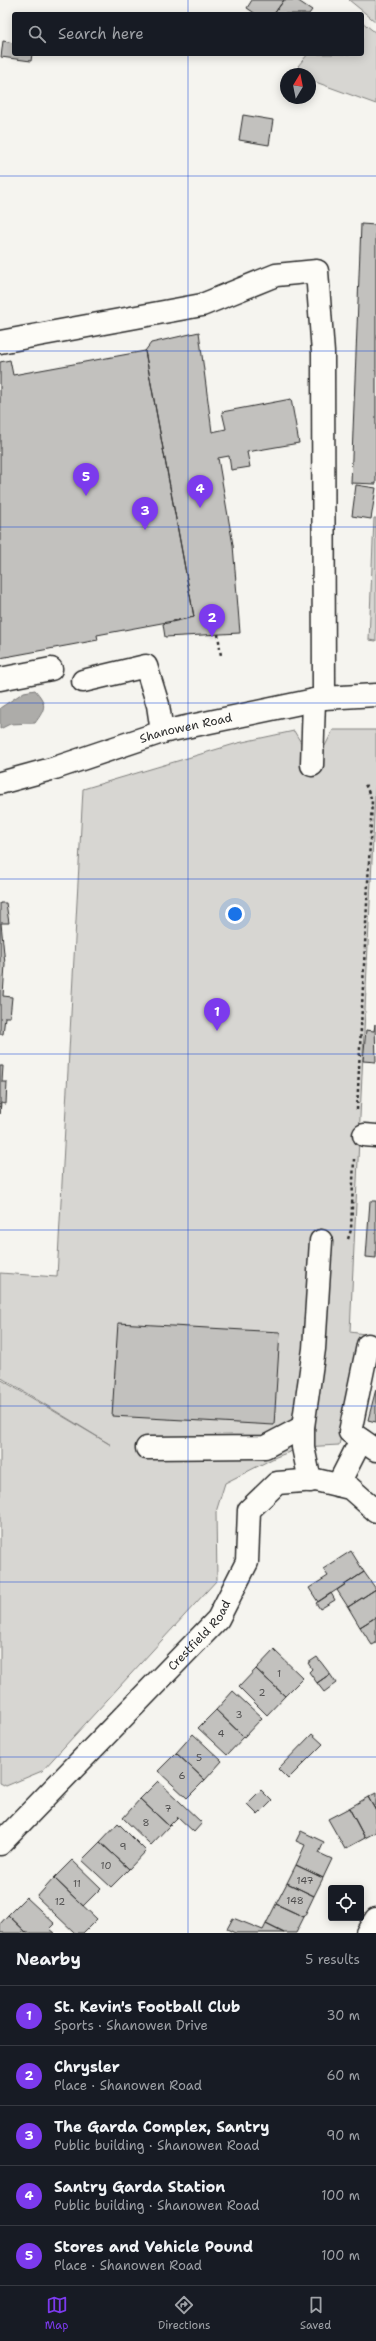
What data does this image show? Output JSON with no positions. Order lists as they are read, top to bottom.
{
  "streets": {
    "street": ["Shanowen Road", "Crestfield Road"]
  },
  "house_numbers": [
    "1",
    "2",
    "3",
    "4",
    "5",
    "6",
    "7",
    "8",
    "9",
    "10",
    "147",
    "11",
    "148",
    "12"
  ],
  "north": "top",
  "page": {
    "search": "Search here",
    "pins": [
      "5",
      "4",
      "3",
      "2",
      "1"
    ],
    "heading": ["Nearby", "5 results"],
    "list": [
      {
        "mark": "1",
        "name": "St. Kevin's Football Club",
        "note": "Sports · Shanowen Drive",
        "value": "30 m"
      },
      {
        "mark": "2",
        "name": "Chrysler",
        "note": "Place · Shanowen Road",
        "value": "60 m"
      },
      {
        "mark": "3",
        "name": "The Garda Complex, Santry",
        "note": "Public building · Shanowen Road",
        "value": "90 m"
      },
      {
        "mark": "4",
        "name": "Santry Garda Station",
        "note": "Public building · Shanowen Road",
        "value": "100 m"
      },
      {
        "mark": "5",
        "name": "Stores and Vehicle Pound",
        "note": "Place · Shanowen Road",
        "value": "100 m"
      }
    ],
    "nav": ["Map", "Directions", "Saved"]
  }
}
